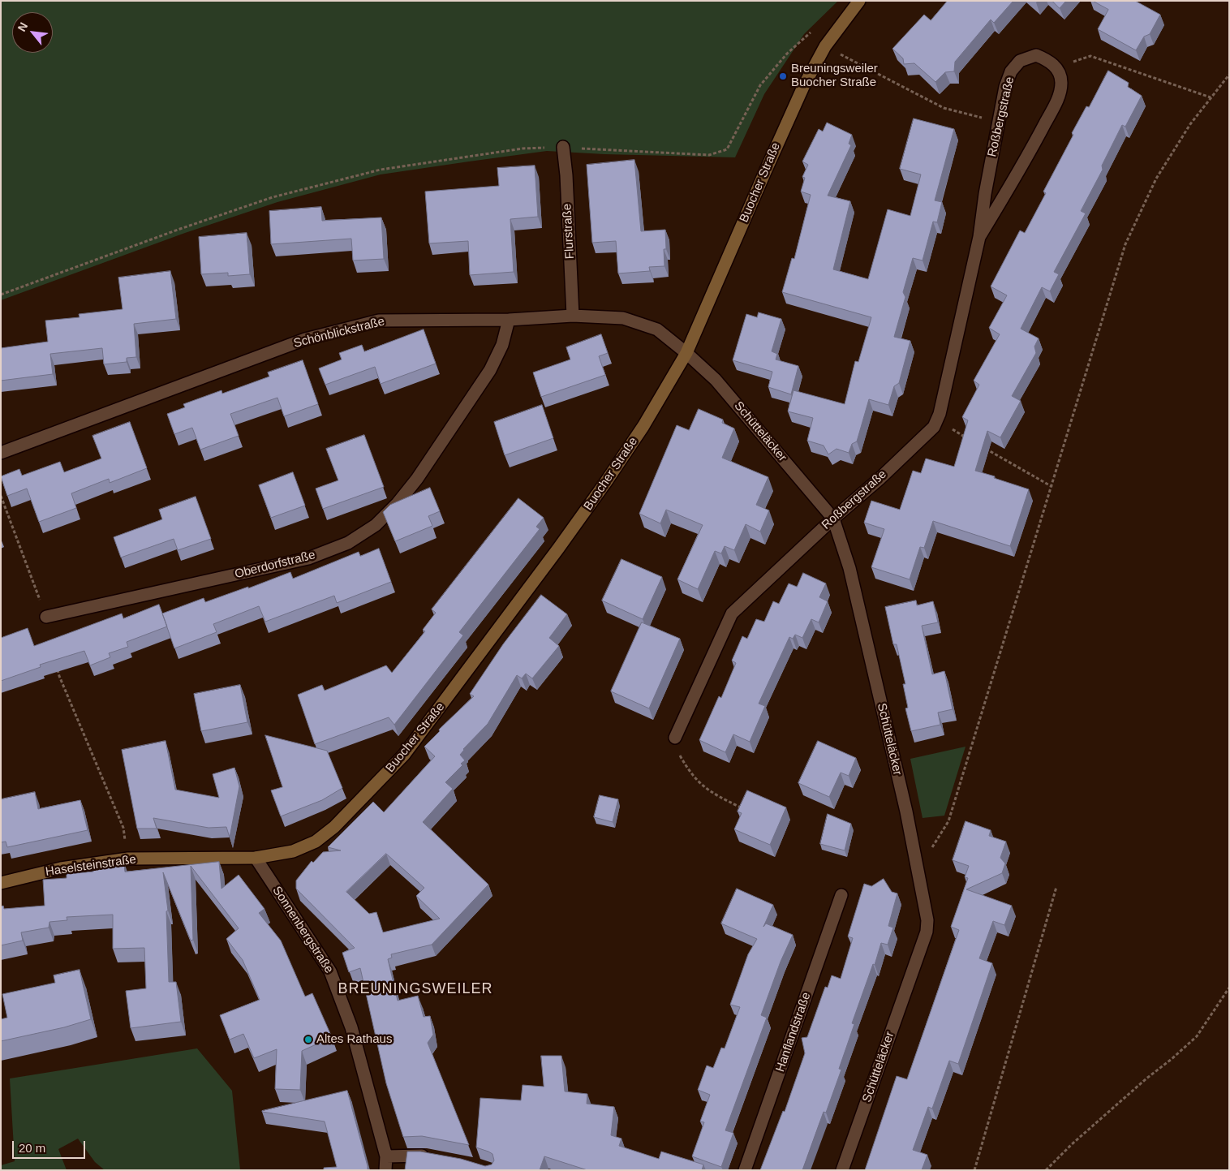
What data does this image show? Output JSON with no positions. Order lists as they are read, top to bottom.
{
  "streets": {
    "street": [
      "Roßbergstraße",
      "Buocher Straße",
      "Flurstraße",
      "Schönblickstraße",
      "Schütteläcker",
      "Oberdorfstraße",
      "Haselsteinstraße",
      "Sonnenbergstraße",
      "Hanflandstraße"
    ]
  },
  "crossings": [
    ["Roßbergstraße", "Schütteläcker"],
    ["Buocher Straße", "Schönblickstraße"],
    ["Buocher Straße", "Schütteläcker"],
    ["Buocher Straße", "Haselsteinstraße"],
    ["Buocher Straße", "Sonnenbergstraße"],
    ["Flurstraße", "Schönblickstraße"],
    ["Schönblickstraße", "Schütteläcker"],
    ["Schönblickstraße", "Oberdorfstraße"],
    ["Haselsteinstraße", "Sonnenbergstraße"]
  ],
  "districts": ["BREUNINGSWEILER"],
  "places": ["Breuningsweiler Buocher Straße", "Altes Rathaus"],
  "scale_bar": "20 m",
  "north": "top left"
}
